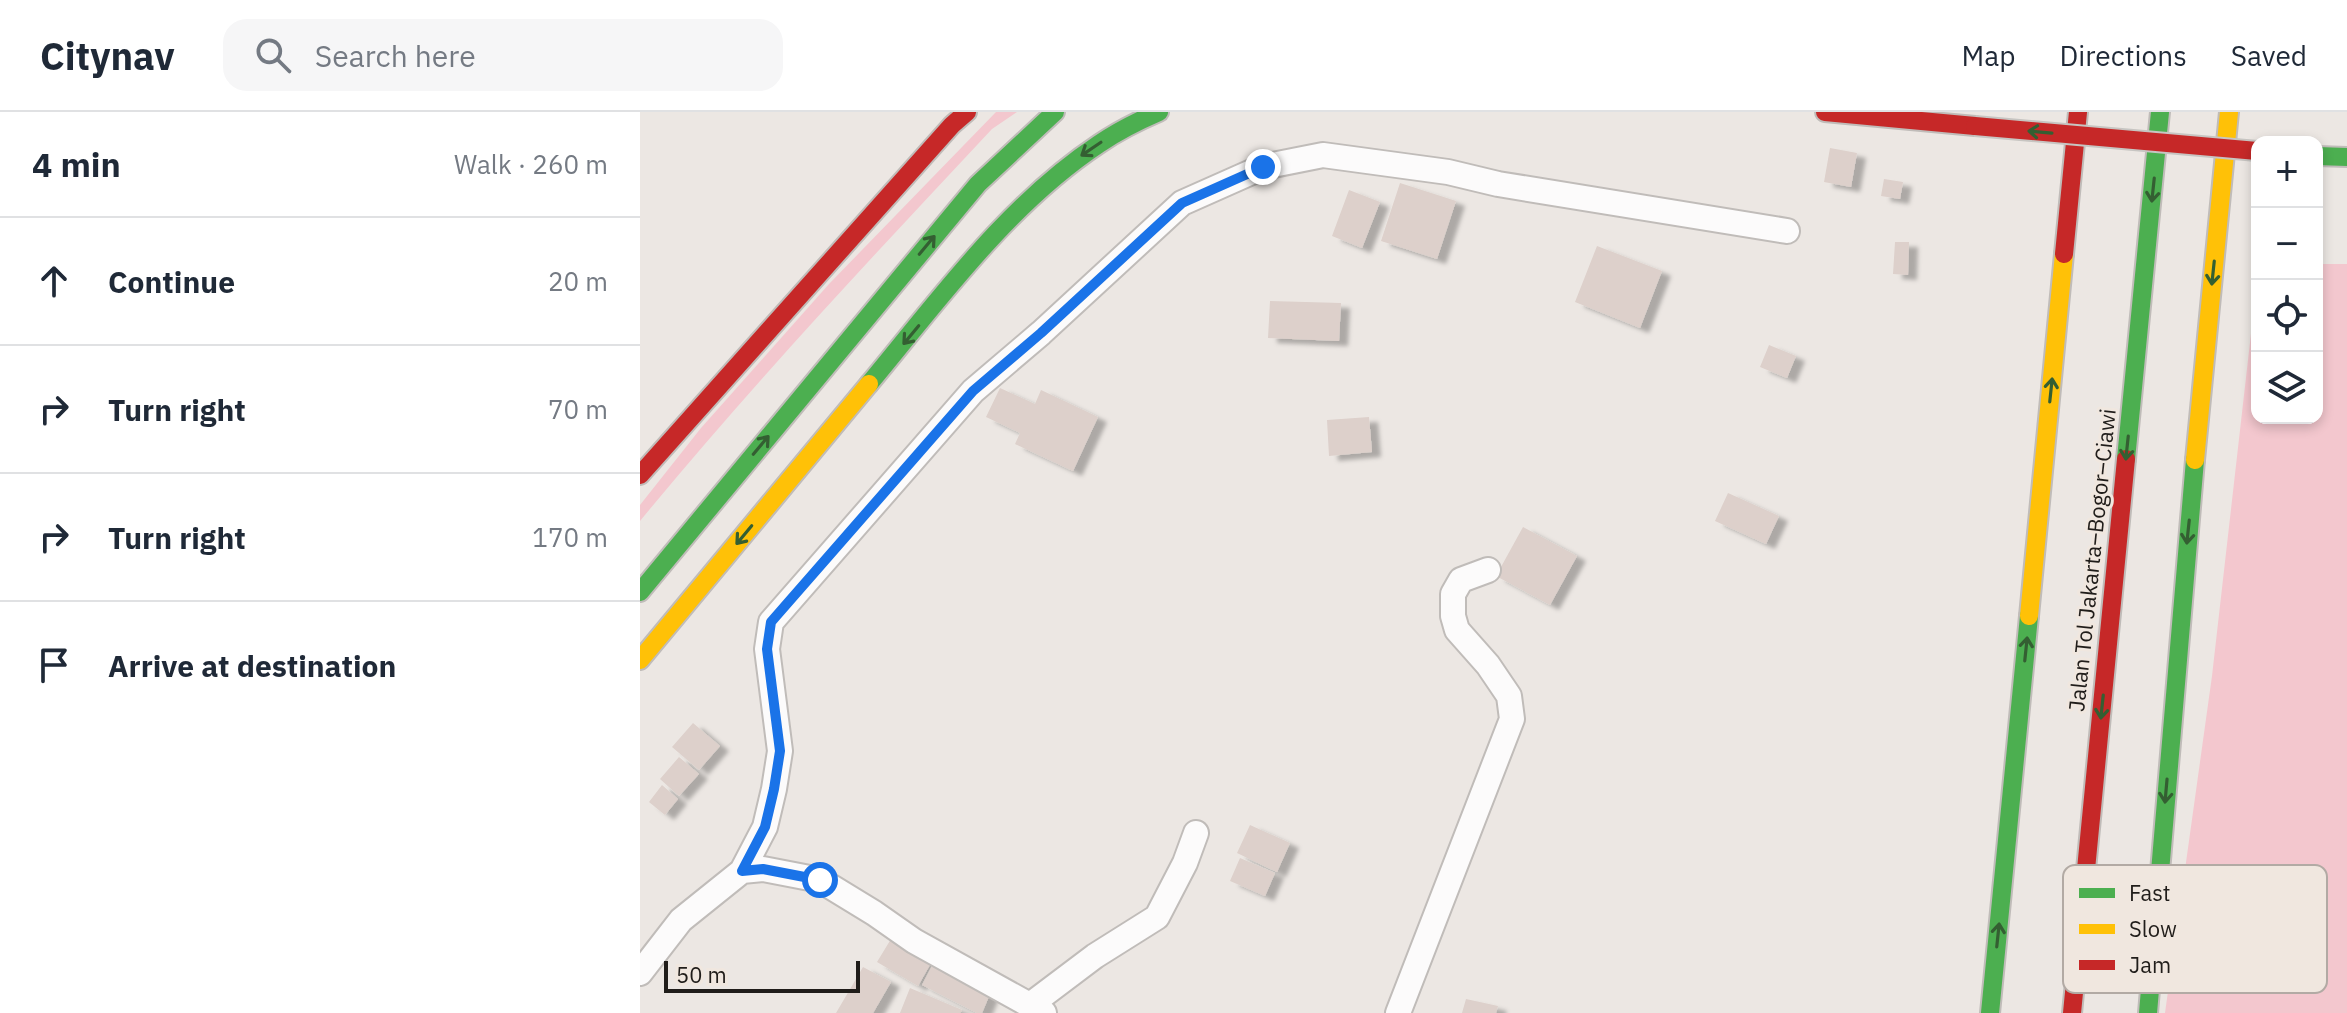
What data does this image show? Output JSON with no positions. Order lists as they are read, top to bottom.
{
  "streets": {
    "main road": ["Jalan Tol Jakarta–Bogor–Ciawi"]
  },
  "legend": ["Fast", "Slow", "Jam"],
  "scale_bar": "50 m",
  "page": {
    "header": "Citynav",
    "search": "Search here",
    "nav": ["Map", "Directions", "Saved"],
    "heading": ["4 min", "Walk · 260 m"],
    "map_buttons": ["+", "−"],
    "list": [
      ["Continue", "20 m"],
      ["Turn right", "70 m"],
      ["Turn right", "170 m"],
      "Arrive at destination"
    ],
    "scale": "50 m"
  }
}
